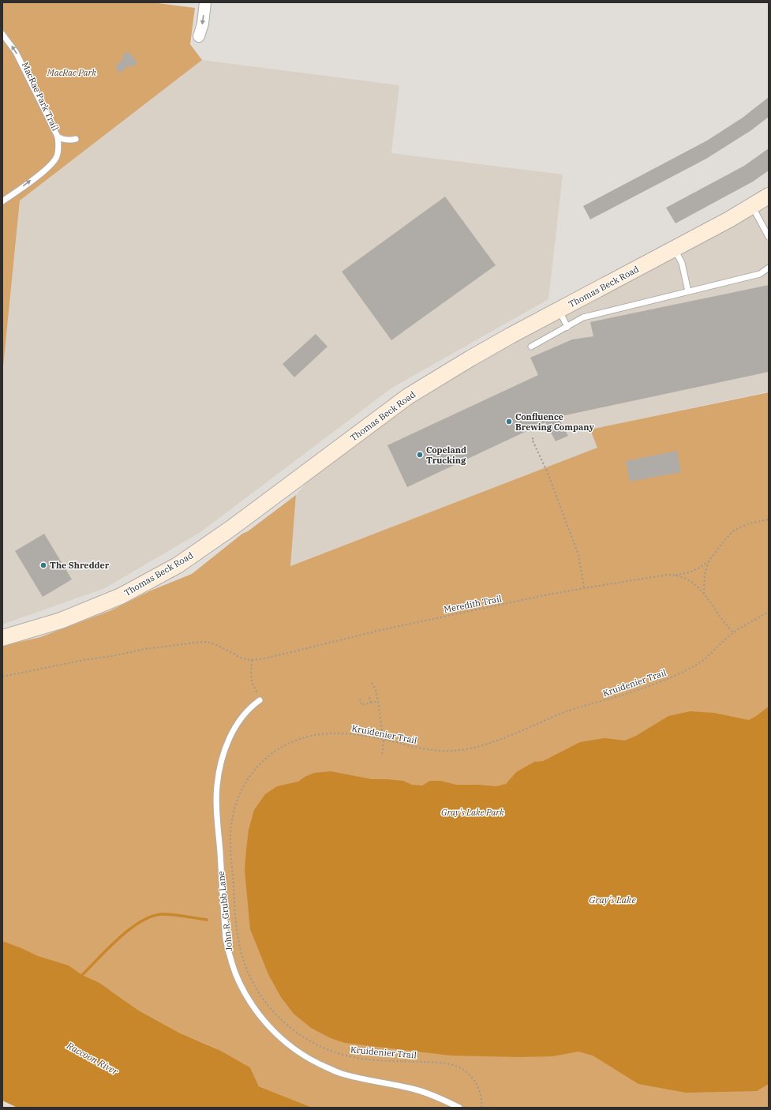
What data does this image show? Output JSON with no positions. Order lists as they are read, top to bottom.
{
  "streets": {
    "main road": ["Thomas Beck Road"],
    "lane": ["John R. Grubb Lane"],
    "path": ["Meredith Trail", "Kruidenier Trail"]
  },
  "crossings": [
    ["Meredith Trail", "Kruidenier Trail"]
  ],
  "water": ["Gray's Lake", "Raccoon River"],
  "parks": ["MacRae Park", "Gray's Lake Park"],
  "places": ["Confluence Brewing Company", "Copeland Trucking", "The Shredder"]
}
